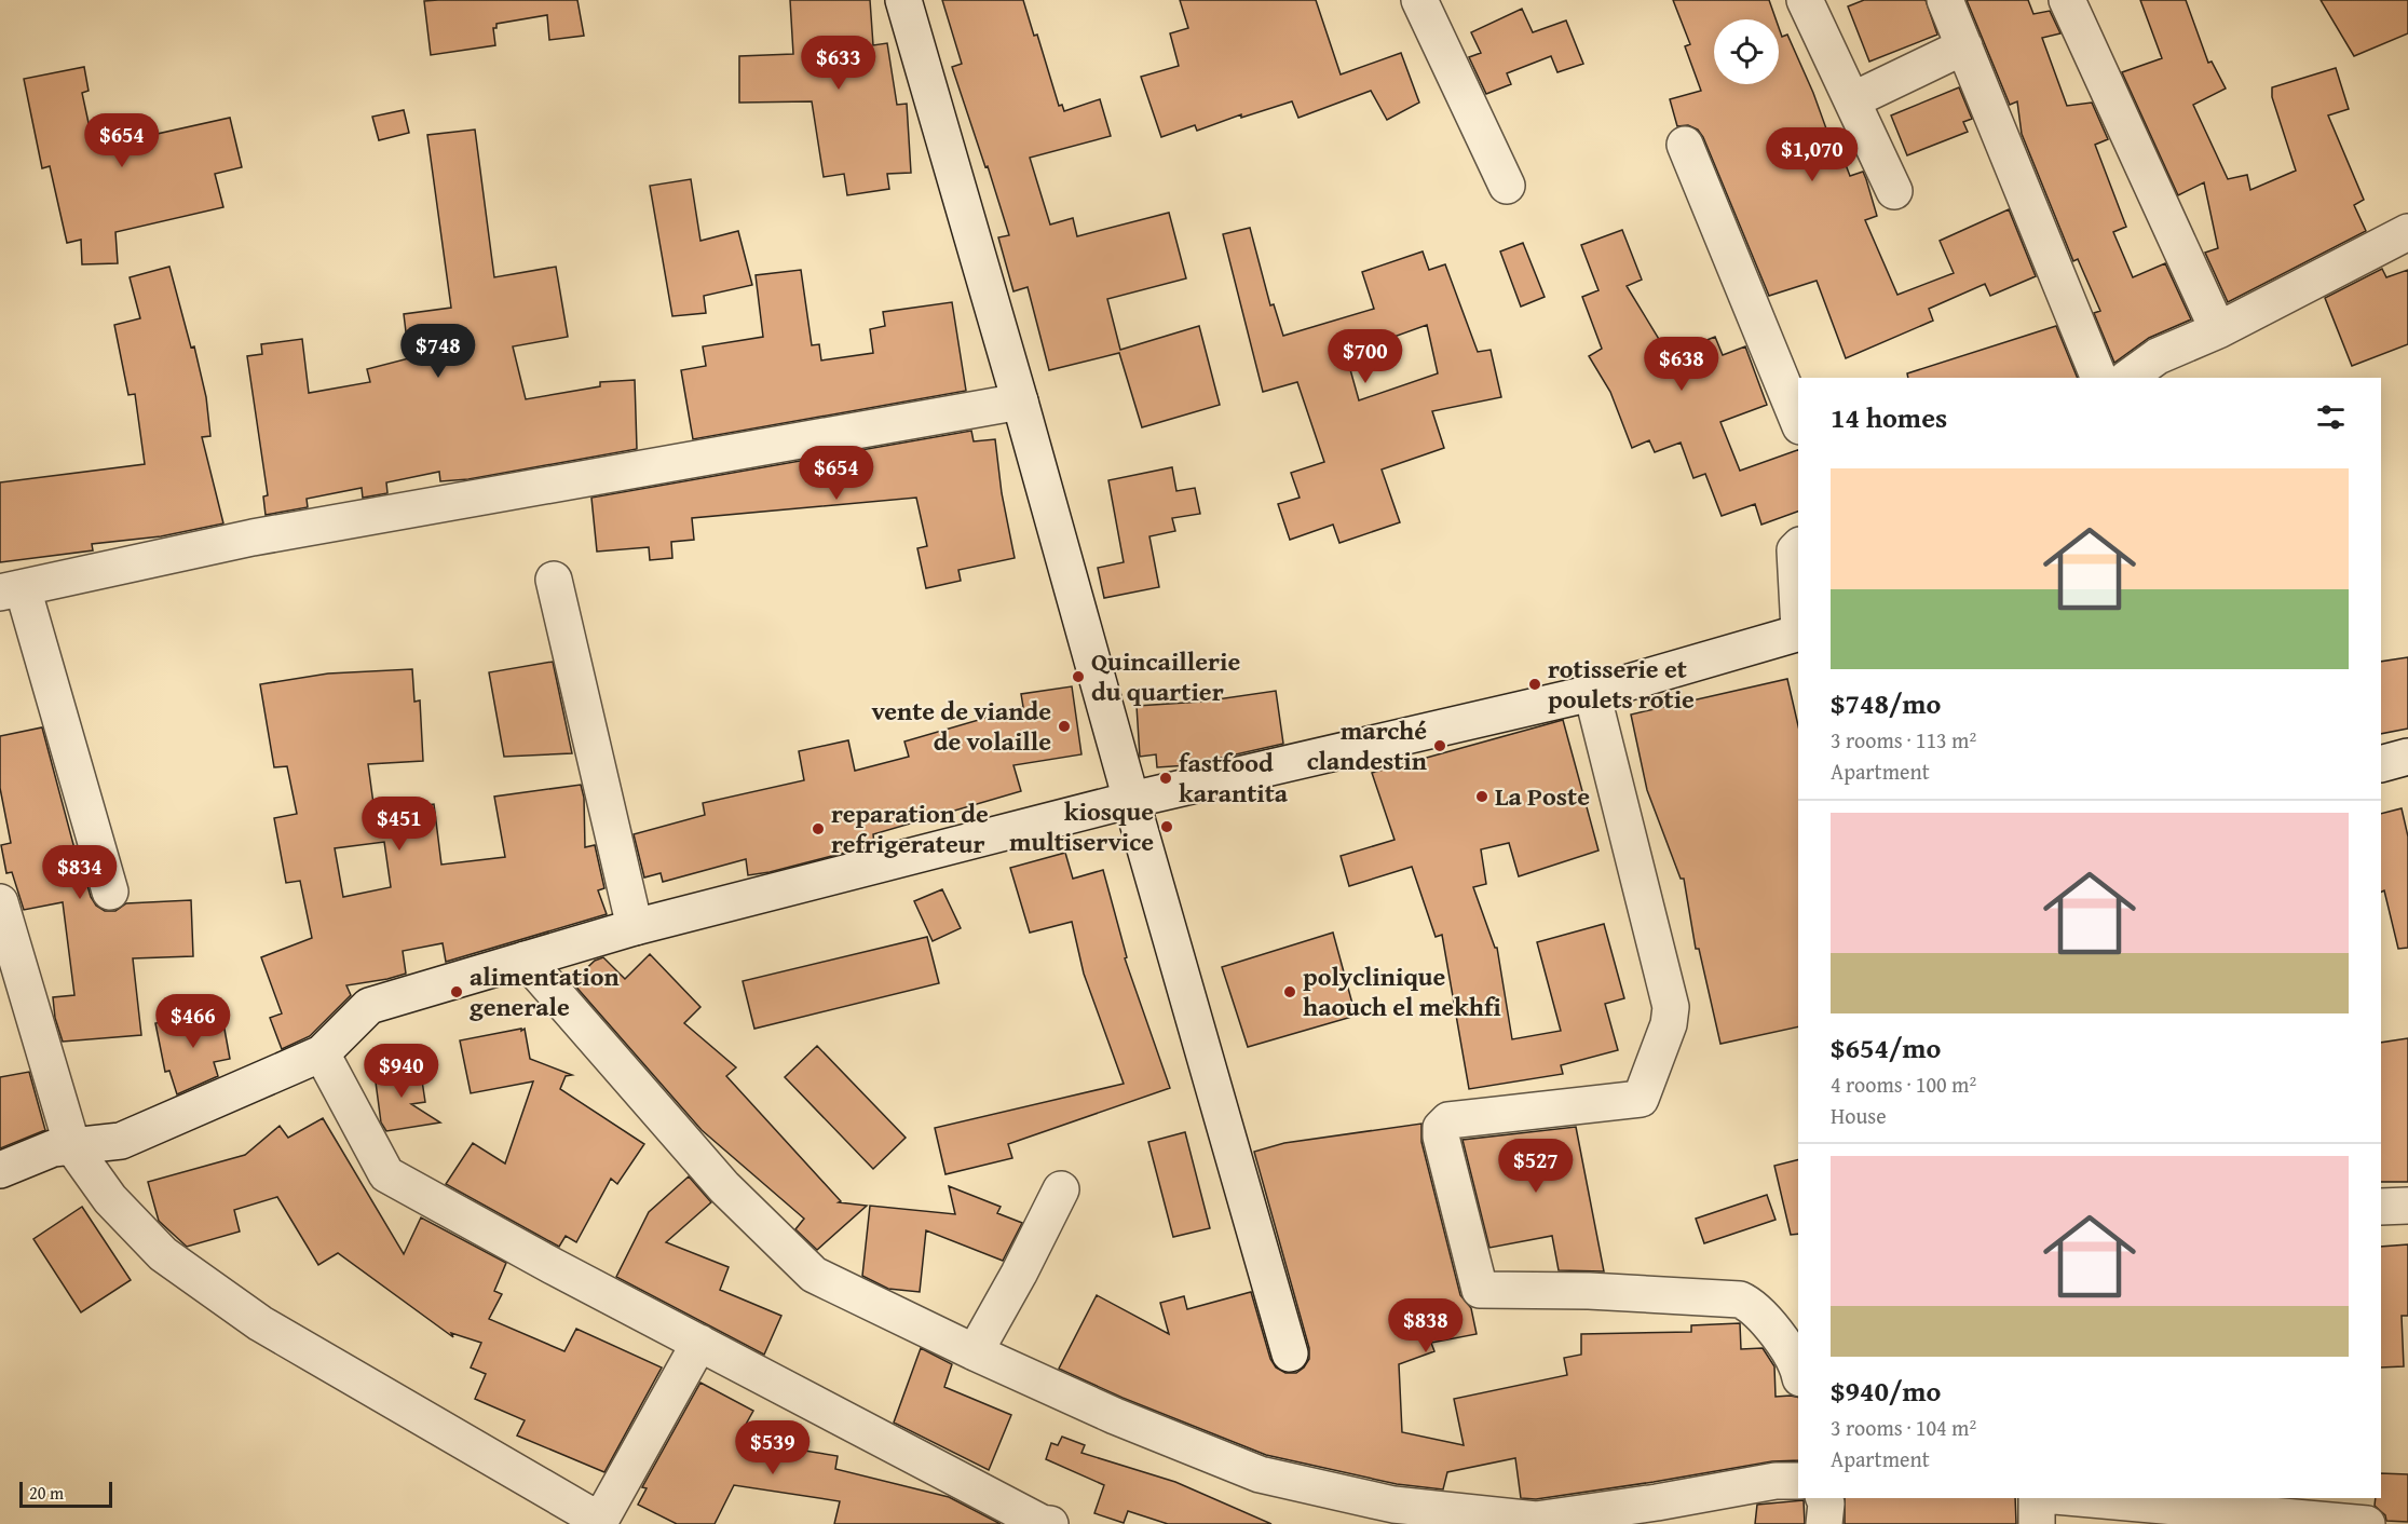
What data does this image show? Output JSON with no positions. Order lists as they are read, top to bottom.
{
  "places": [
    "Quincaillerie du quartier",
    "rotisserie et poulets rotie",
    "vente de viande de volaille",
    "marché clandestin",
    "fastfood karantita",
    "La Poste",
    "kiosque multiservice",
    "reparation de refrigerateur",
    "alimentation generale",
    "polyclinique haouch el mekhfi"
  ],
  "scale_bar": "20 m",
  "page": {
    "price": [
      "$633",
      "$654",
      "$1,070",
      "$748",
      "$700",
      "$638",
      "$654",
      "$451",
      "$834",
      "$466",
      "$940",
      "$527",
      "$838",
      "$539"
    ],
    "heading": "14 homes",
    "list": [
      {
        "name": "$748/mo",
        "note": "3 rooms · 113 m² · Apartment"
      },
      {
        "name": "$654/mo",
        "note": "4 rooms · 100 m² · House"
      },
      {
        "name": "$940/mo",
        "note": "3 rooms · 104 m² · Apartment"
      }
    ],
    "scale": "20 m"
  }
}
